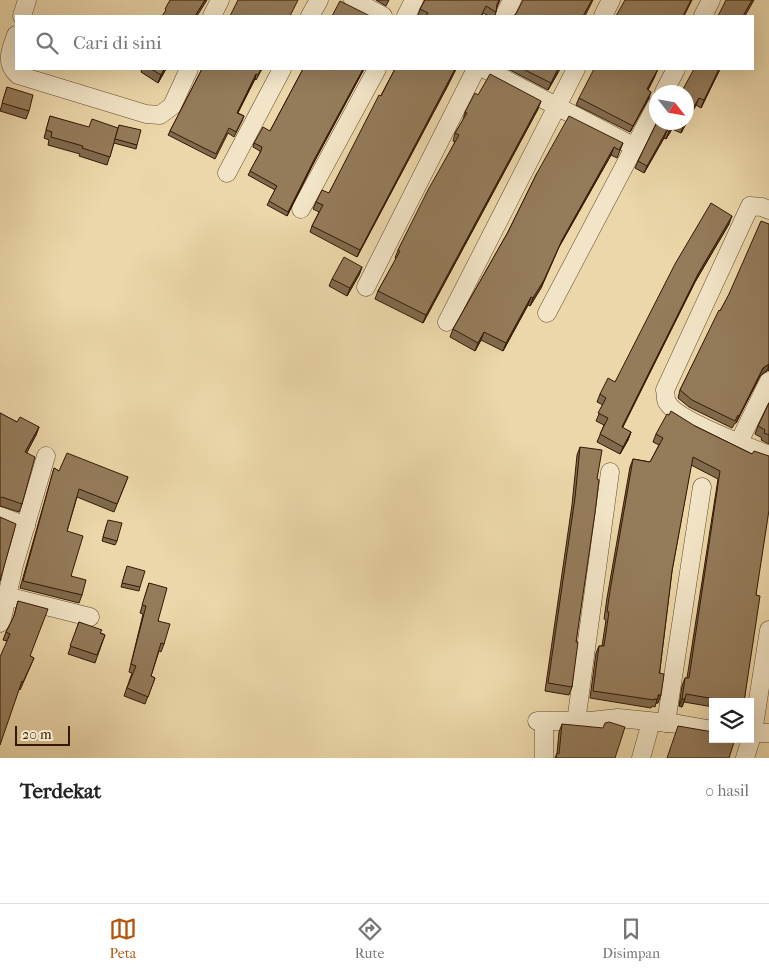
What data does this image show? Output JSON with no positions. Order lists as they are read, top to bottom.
{
  "scale_bar": "20 m",
  "north": "bottom right",
  "page": {
    "search": "Cari di sini",
    "scale": "20 m",
    "heading": ["Terdekat", "0 hasil"],
    "nav": ["Peta", "Rute", "Disimpan"]
  }
}
